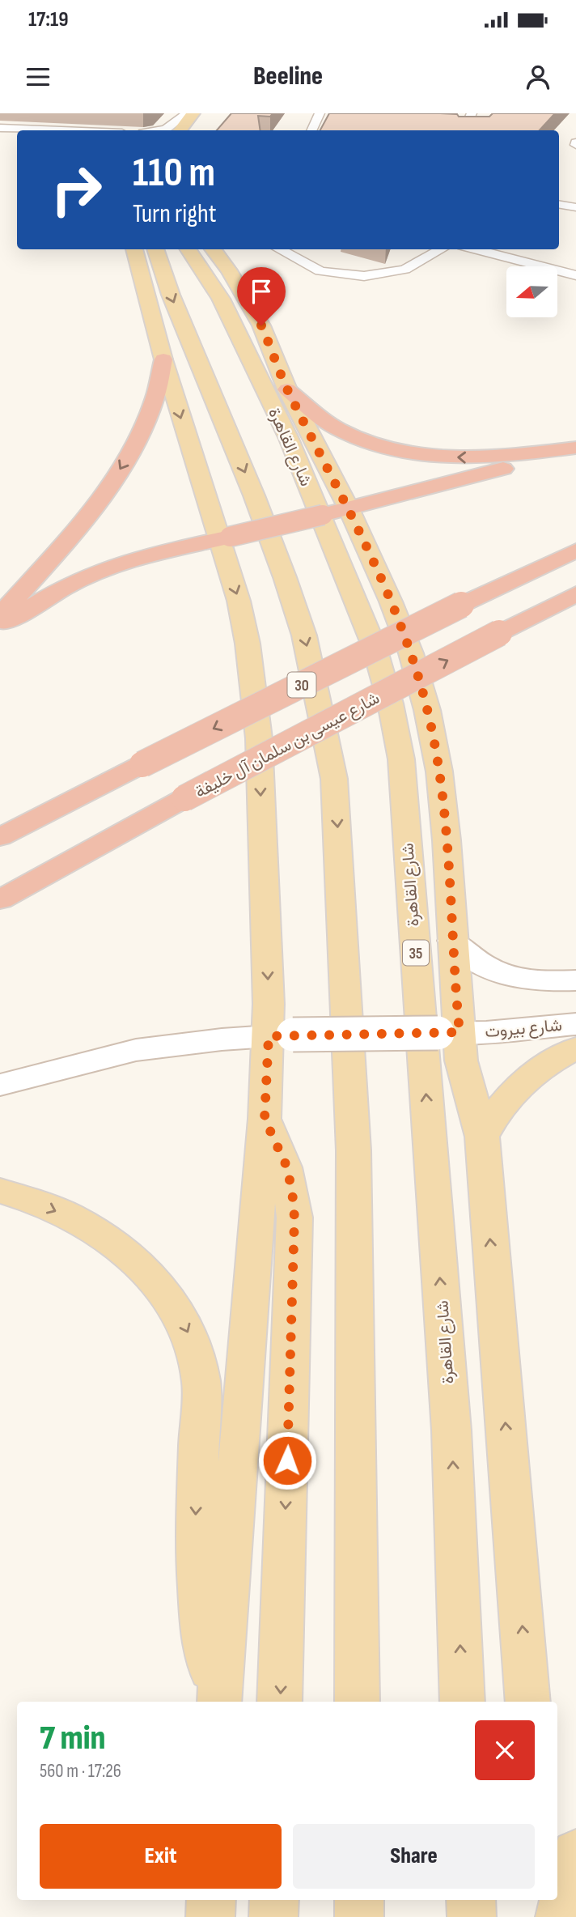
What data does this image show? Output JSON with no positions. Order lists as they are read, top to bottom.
{
  "streets": {
    "highway": ["30", "شارع عيسى بن سلمان آل خليفة"],
    "main road": ["شارع القاهرة", "35", "شارع بيروت"]
  },
  "crossings": [
    ["شارع القاهرة", "شارع بيروت"]
  ],
  "north": "left",
  "page": {
    "status": "17:19",
    "header": "Beeline",
    "turn": ["110 m", "Turn right"],
    "heading": ["7 min", "560 m · 17:26"],
    "buttons": ["Exit", "Share"]
  }
}
